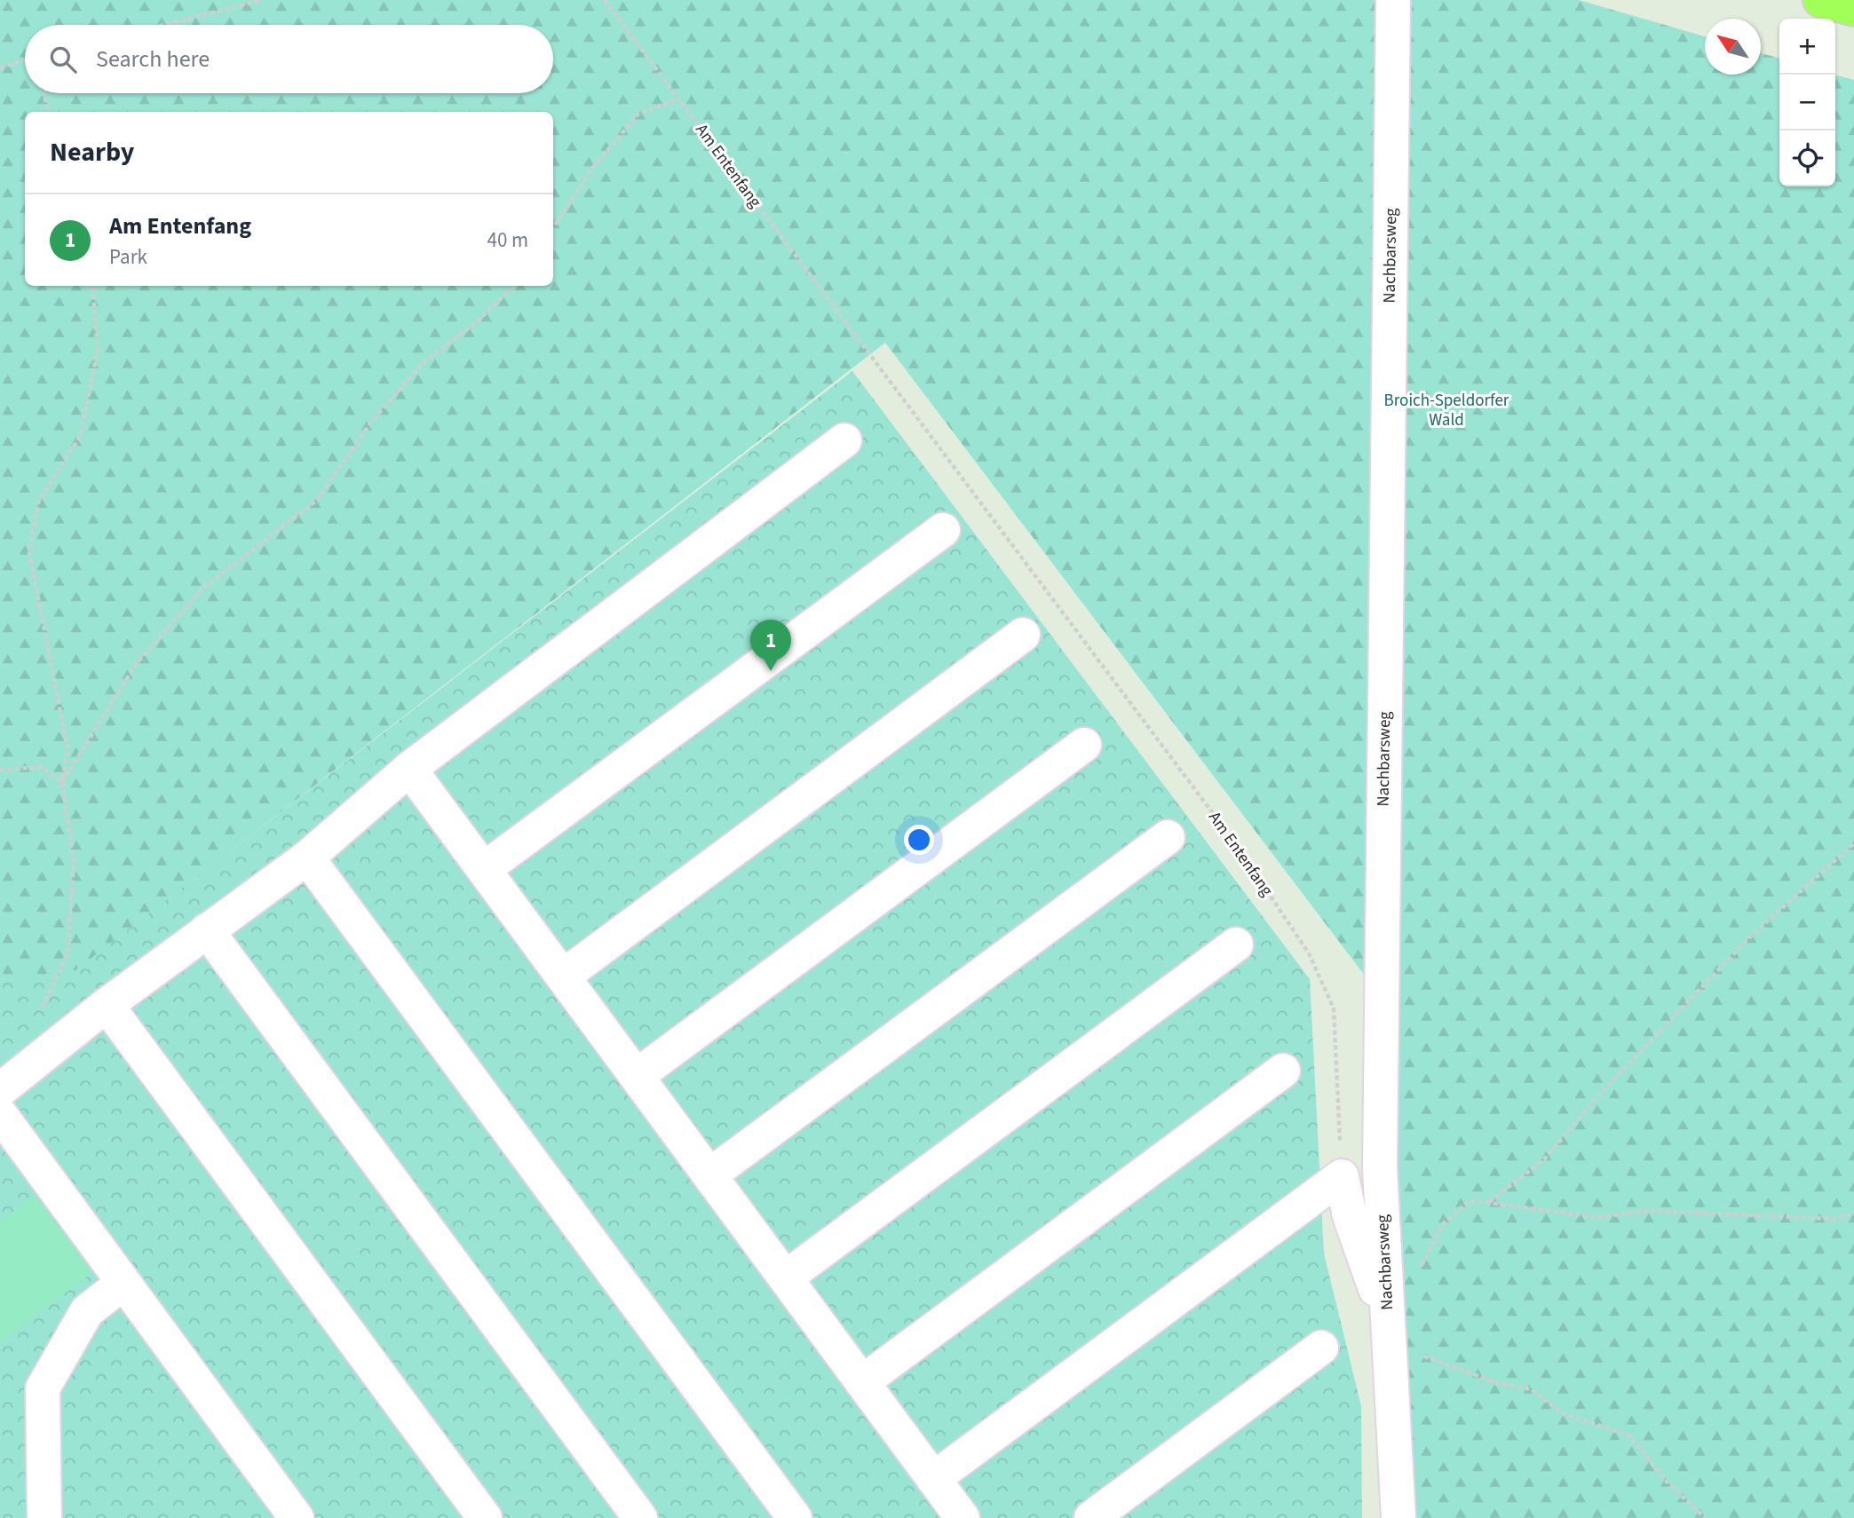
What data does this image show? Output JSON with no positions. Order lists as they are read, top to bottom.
{
  "streets": {
    "lane": ["Nachbarsweg"],
    "path": ["Am Entenfang"]
  },
  "parks": ["Broich-Speldorfer Wald"],
  "north": "top left",
  "page": {
    "map_buttons": ["+", "−"],
    "search": "Search here",
    "heading": "Nearby",
    "list": [
      {
        "mark": "1",
        "name": "Am Entenfang",
        "note": "Park",
        "value": "40 m"
      }
    ],
    "pins": "1"
  }
}
